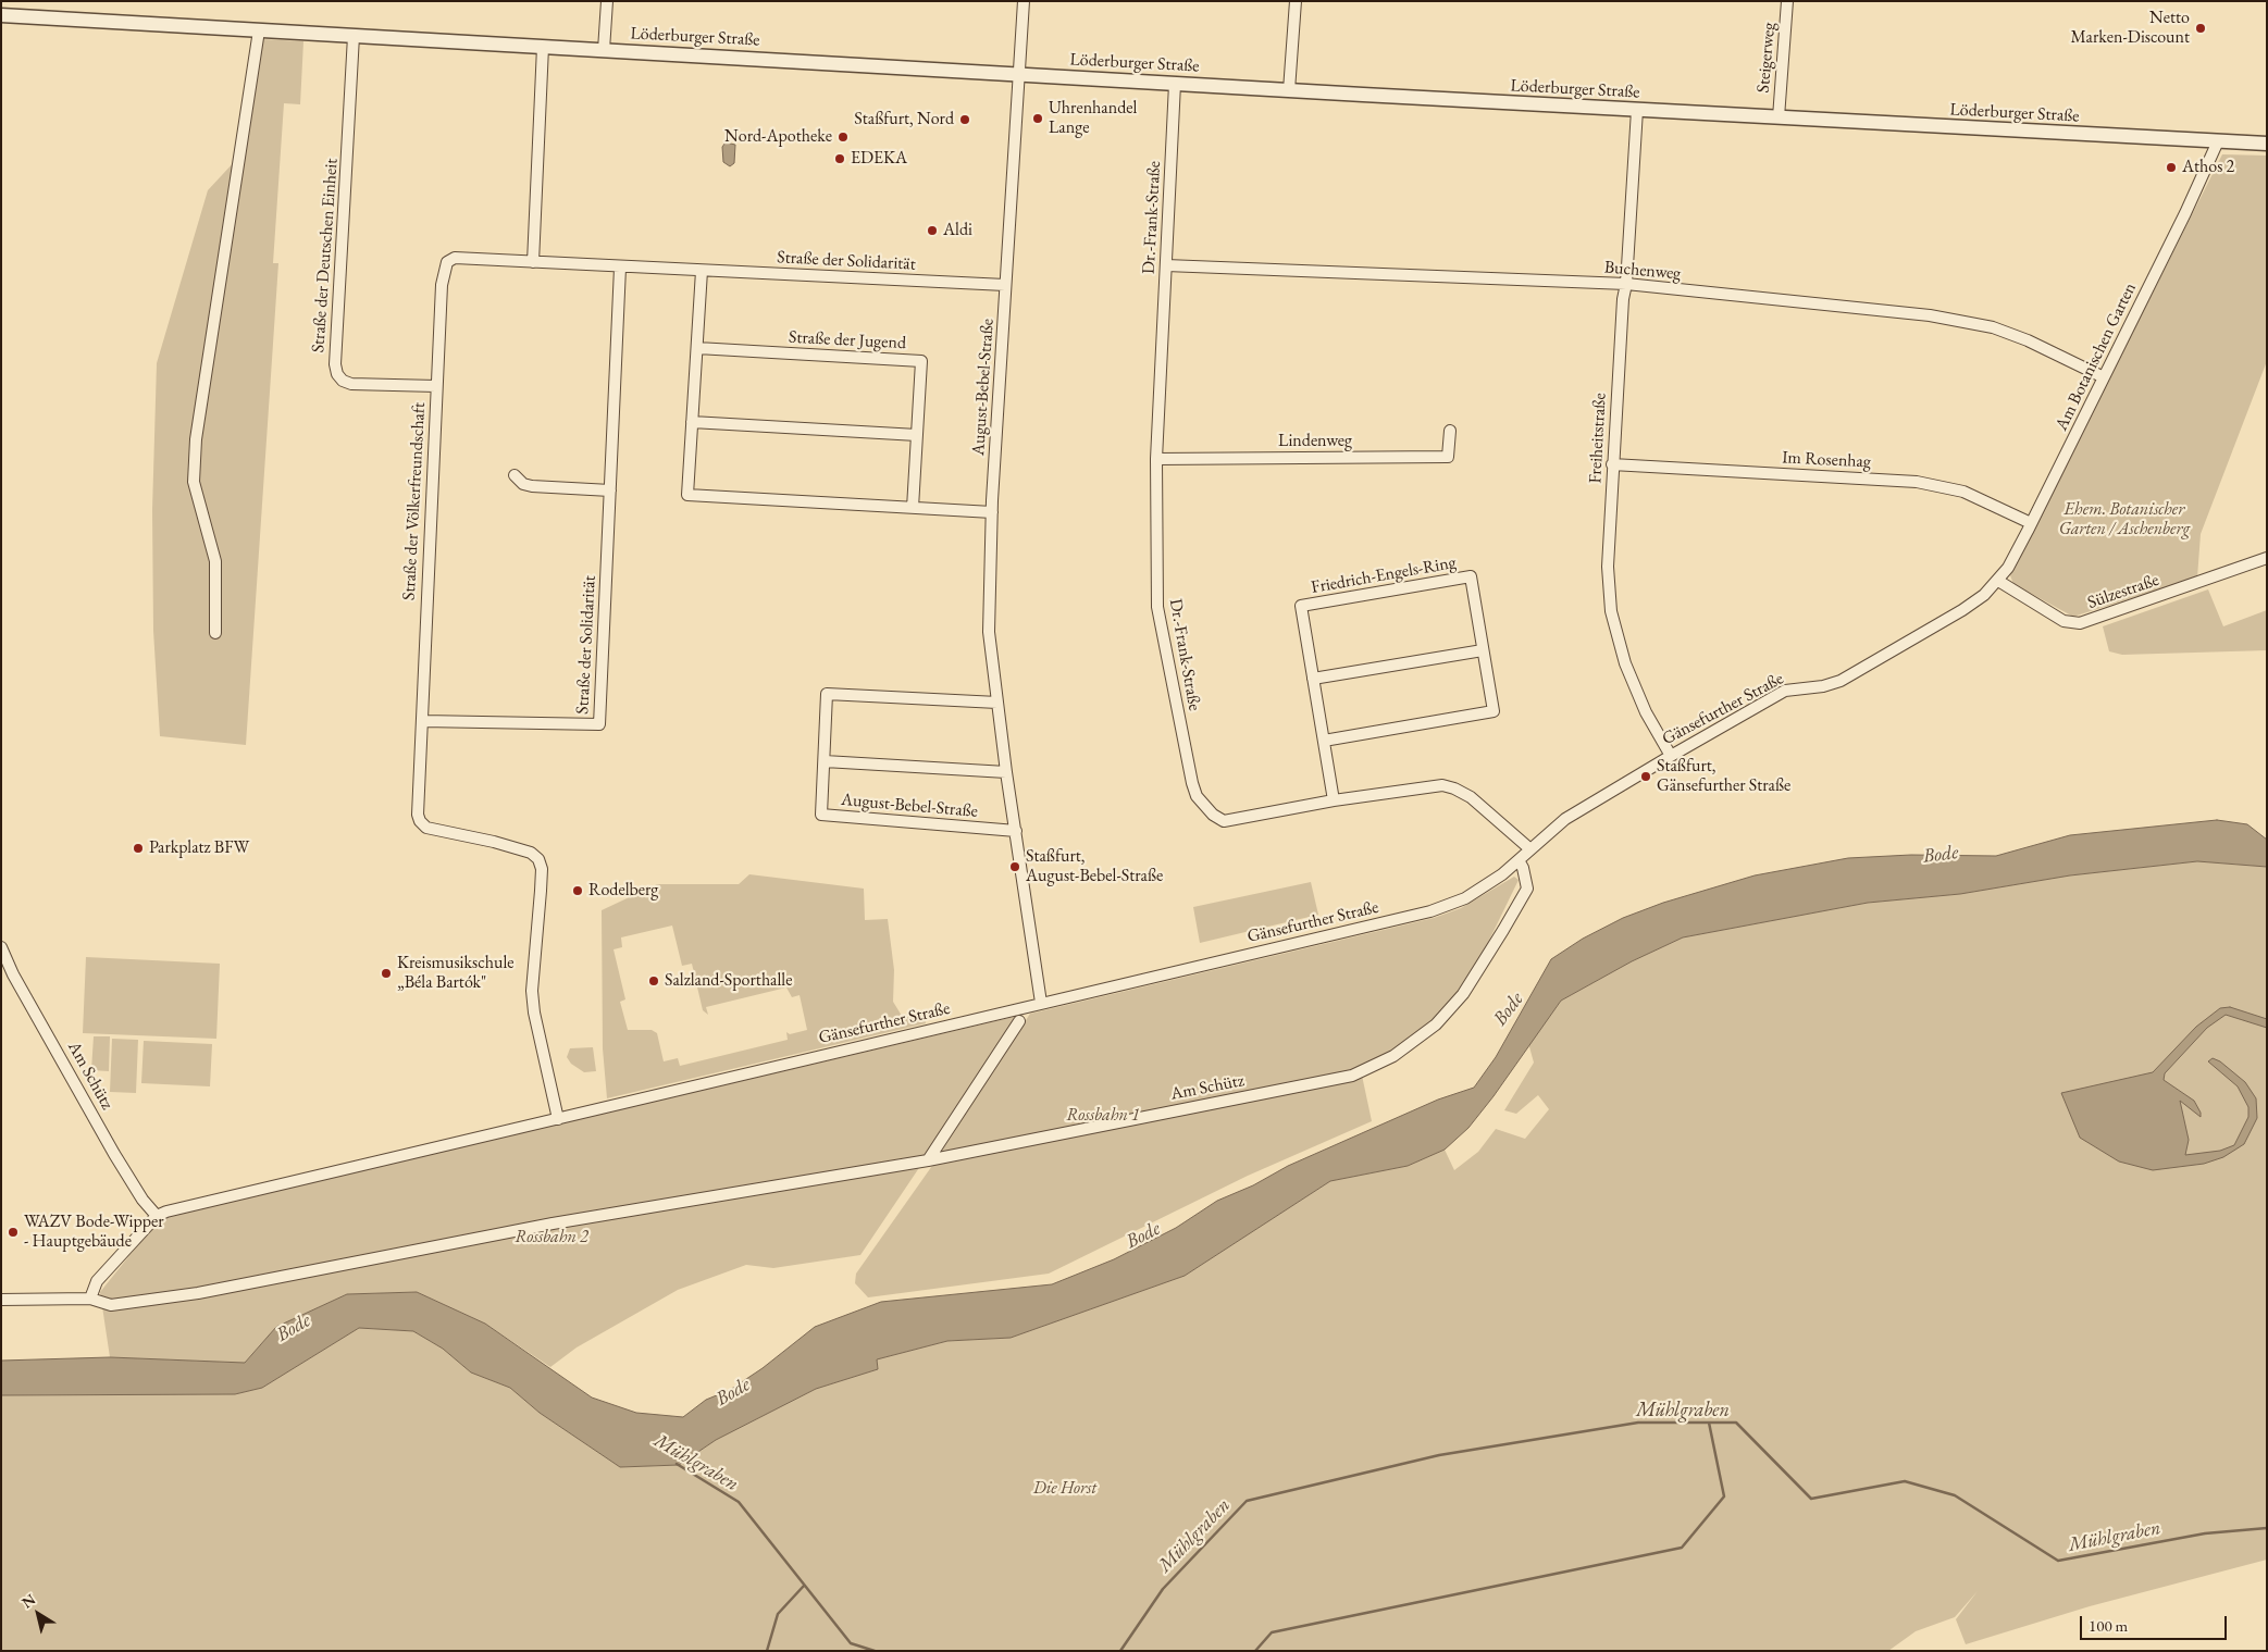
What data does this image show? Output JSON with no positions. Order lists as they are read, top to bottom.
{
  "streets": {
    "street": [
      "Löderburger Straße",
      "Steigerweg",
      "Dr.-Frank-Straße",
      "Straße der Deutschen Einheit",
      "Straße der Solidarität",
      "Buchenweg",
      "Straße der Jugend",
      "Am Botanischen Garten",
      "August-Bebel-Straße",
      "Freiheitstraße",
      "Lindenweg",
      "Im Rosenhag",
      "Straße der Völkerfreundschaft",
      "Friedrich-Engels-Ring",
      "Sülzestraße",
      "Gänsefurther Straße",
      "Am Schütz"
    ]
  },
  "crossings": [
    ["Löderburger Straße", "Steigerweg"],
    ["Löderburger Straße", "Dr.-Frank-Straße"],
    ["Löderburger Straße", "Straße der Deutschen Einheit"],
    ["Löderburger Straße", "Am Botanischen Garten"],
    ["Löderburger Straße", "August-Bebel-Straße"],
    ["Löderburger Straße", "Freiheitstraße"],
    ["Dr.-Frank-Straße", "Buchenweg"],
    ["Dr.-Frank-Straße", "Lindenweg"],
    ["Dr.-Frank-Straße", "Friedrich-Engels-Ring"],
    ["Dr.-Frank-Straße", "Gänsefurther Straße"],
    ["Straße der Deutschen Einheit", "Straße der Völkerfreundschaft"],
    ["Straße der Solidarität", "August-Bebel-Straße"],
    ["Straße der Solidarität", "Straße der Völkerfreundschaft"],
    ["Buchenweg", "Am Botanischen Garten"],
    ["Buchenweg", "Freiheitstraße"],
    ["Am Botanischen Garten", "Im Rosenhag"],
    ["Am Botanischen Garten", "Sülzestraße"],
    ["Am Botanischen Garten", "Gänsefurther Straße"],
    ["August-Bebel-Straße", "Gänsefurther Straße"],
    ["Freiheitstraße", "Im Rosenhag"],
    ["Freiheitstraße", "Gänsefurther Straße"],
    ["Sülzestraße", "Gänsefurther Straße"],
    ["Gänsefurther Straße", "Am Schütz"]
  ],
  "water": ["Bode", "Mühlgraben"],
  "parks": [
    "Ehem. Botanischer Garten / Aschenberg",
    "Rossbahn 1",
    "Rossbahn 2",
    "Die Horst"
  ],
  "places": [
    "Netto Marken-Discount",
    "Uhrenhandel Lange",
    "Staßfurt, Nord",
    "Nord-Apotheke",
    "EDEKA",
    "Athos 2",
    "Aldi",
    "Staßfurt, Gänsefurther Straße",
    "Parkplatz BFW",
    "Staßfurt, August-Bebel-Straße",
    "Rodelberg",
    "Kreismusikschule „Béla Bartók\"",
    "Salzland-Sporthalle",
    "WAZV Bode-Wipper - Hauptgebäude"
  ],
  "scale_bar": "100 m",
  "north": "top left"
}
